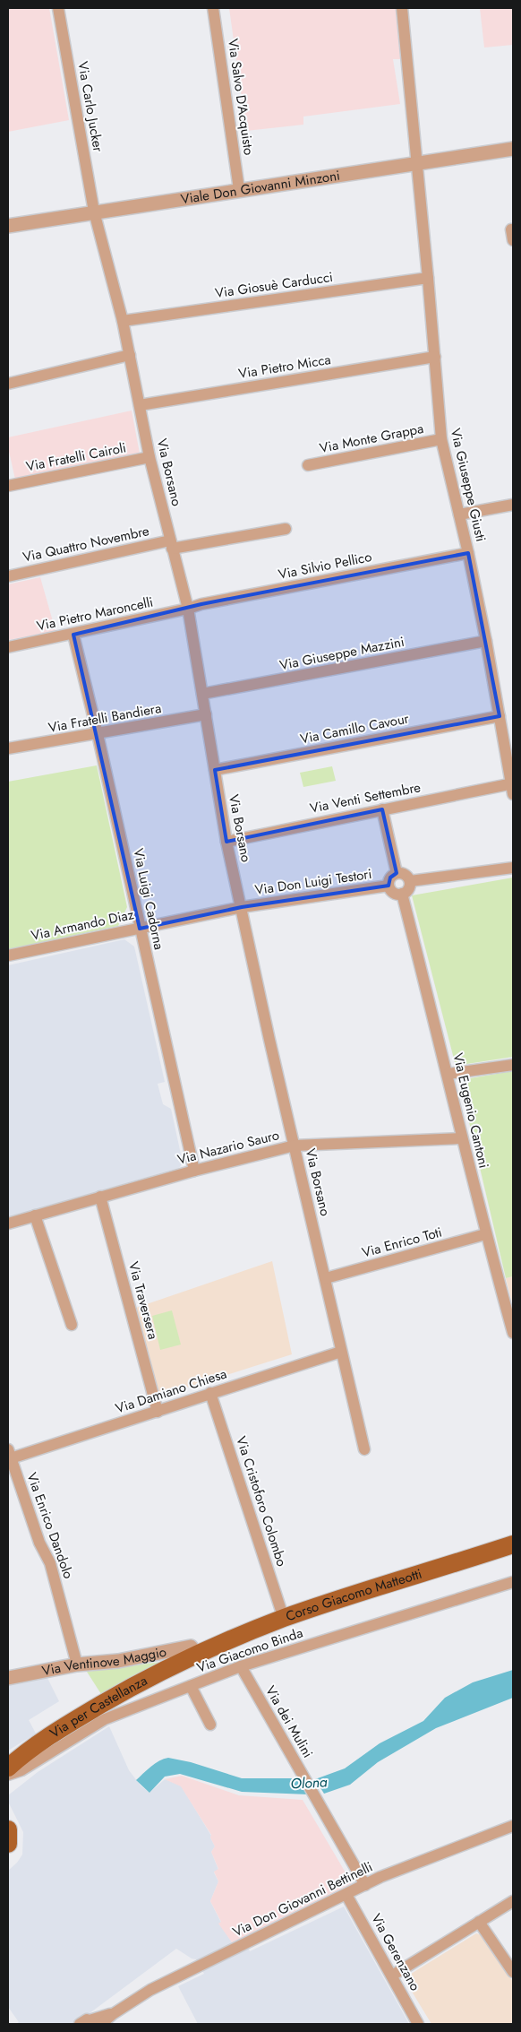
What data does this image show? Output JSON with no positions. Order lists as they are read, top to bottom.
{
  "streets": {
    "main road": ["Corso Giacomo Matteotti", "Via per Castellanza"],
    "street": [
      "Via Salvo D'Acquisto",
      "Via Carlo Jucker",
      "Viale Don Giovanni Minzoni",
      "Via Giosuè Carducci",
      "Via Pietro Micca",
      "Via Monte Grappa",
      "Via Fratelli Cairoli",
      "Via Borsano",
      "Via Giuseppe Giusti",
      "Via Quattro Novembre",
      "Via Silvio Pellico",
      "Via Pietro Maroncelli",
      "Via Giuseppe Mazzini",
      "Via Fratelli Bandiera",
      "Via Camillo Cavour",
      "Via Venti Settembre",
      "Via Don Luigi Testori",
      "Via Luigi Cadorna",
      "Via Armando Diaz",
      "Via Eugenio Cantoni",
      "Via Nazario Sauro",
      "Via Enrico Toti",
      "Via Traversera",
      "Via Damiano Chiesa",
      "Via Cristoforo Colombo",
      "Via Enrico Dandolo",
      "Via Giacomo Binda",
      "Via Ventinove Maggio",
      "Via dei Mulini",
      "Via Don Giovanni Bettinelli",
      "Via Gerenzano"
    ]
  },
  "crossings": [
    ["Via Salvo D'Acquisto", "Viale Don Giovanni Minzoni"],
    ["Via Carlo Jucker", "Viale Don Giovanni Minzoni"],
    ["Via Carlo Jucker", "Via Borsano"],
    ["Viale Don Giovanni Minzoni", "Via Borsano"],
    ["Viale Don Giovanni Minzoni", "Via Giuseppe Giusti"],
    ["Via Giosuè Carducci", "Via Borsano"],
    ["Via Giosuè Carducci", "Via Giuseppe Giusti"],
    ["Via Pietro Micca", "Via Borsano"],
    ["Via Pietro Micca", "Via Giuseppe Giusti"],
    ["Via Monte Grappa", "Via Giuseppe Giusti"],
    ["Via Fratelli Cairoli", "Via Borsano"],
    ["Via Borsano", "Via Quattro Novembre"],
    ["Via Borsano", "Via Silvio Pellico"],
    ["Via Borsano", "Via Pietro Maroncelli"],
    ["Via Borsano", "Via Giuseppe Mazzini"],
    ["Via Borsano", "Via Fratelli Bandiera"],
    ["Via Borsano", "Via Camillo Cavour"],
    ["Via Borsano", "Via Venti Settembre"],
    ["Via Borsano", "Via Don Luigi Testori"],
    ["Via Borsano", "Via Armando Diaz"],
    ["Via Borsano", "Via Nazario Sauro"],
    ["Via Borsano", "Via Enrico Toti"],
    ["Via Borsano", "Via Damiano Chiesa"],
    ["Via Giuseppe Giusti", "Via Silvio Pellico"],
    ["Via Giuseppe Giusti", "Via Giuseppe Mazzini"],
    ["Via Giuseppe Giusti", "Via Camillo Cavour"],
    ["Via Giuseppe Giusti", "Via Venti Settembre"],
    ["Via Silvio Pellico", "Via Pietro Maroncelli"],
    ["Via Pietro Maroncelli", "Via Luigi Cadorna"],
    ["Via Fratelli Bandiera", "Via Luigi Cadorna"],
    ["Via Don Luigi Testori", "Via Armando Diaz"],
    ["Via Don Luigi Testori", "Via Eugenio Cantoni"],
    ["Via Luigi Cadorna", "Via Armando Diaz"],
    ["Via Luigi Cadorna", "Via Nazario Sauro"],
    ["Via Eugenio Cantoni", "Via Nazario Sauro"],
    ["Via Eugenio Cantoni", "Via Enrico Toti"],
    ["Via Nazario Sauro", "Via Traversera"],
    ["Via Traversera", "Via Damiano Chiesa"],
    ["Via Damiano Chiesa", "Via Cristoforo Colombo"],
    ["Via Damiano Chiesa", "Via Enrico Dandolo"],
    ["Via Cristoforo Colombo", "Corso Giacomo Matteotti"],
    ["Via Enrico Dandolo", "Via Ventinove Maggio"],
    ["Corso Giacomo Matteotti", "Via Ventinove Maggio"],
    ["Corso Giacomo Matteotti", "Via per Castellanza"],
    ["Via Giacomo Binda", "Via dei Mulini"],
    ["Via Ventinove Maggio", "Via per Castellanza"],
    ["Via dei Mulini", "Via Don Giovanni Bettinelli"],
    ["Via Don Giovanni Bettinelli", "Via Gerenzano"]
  ],
  "water": ["Olona"]
}
